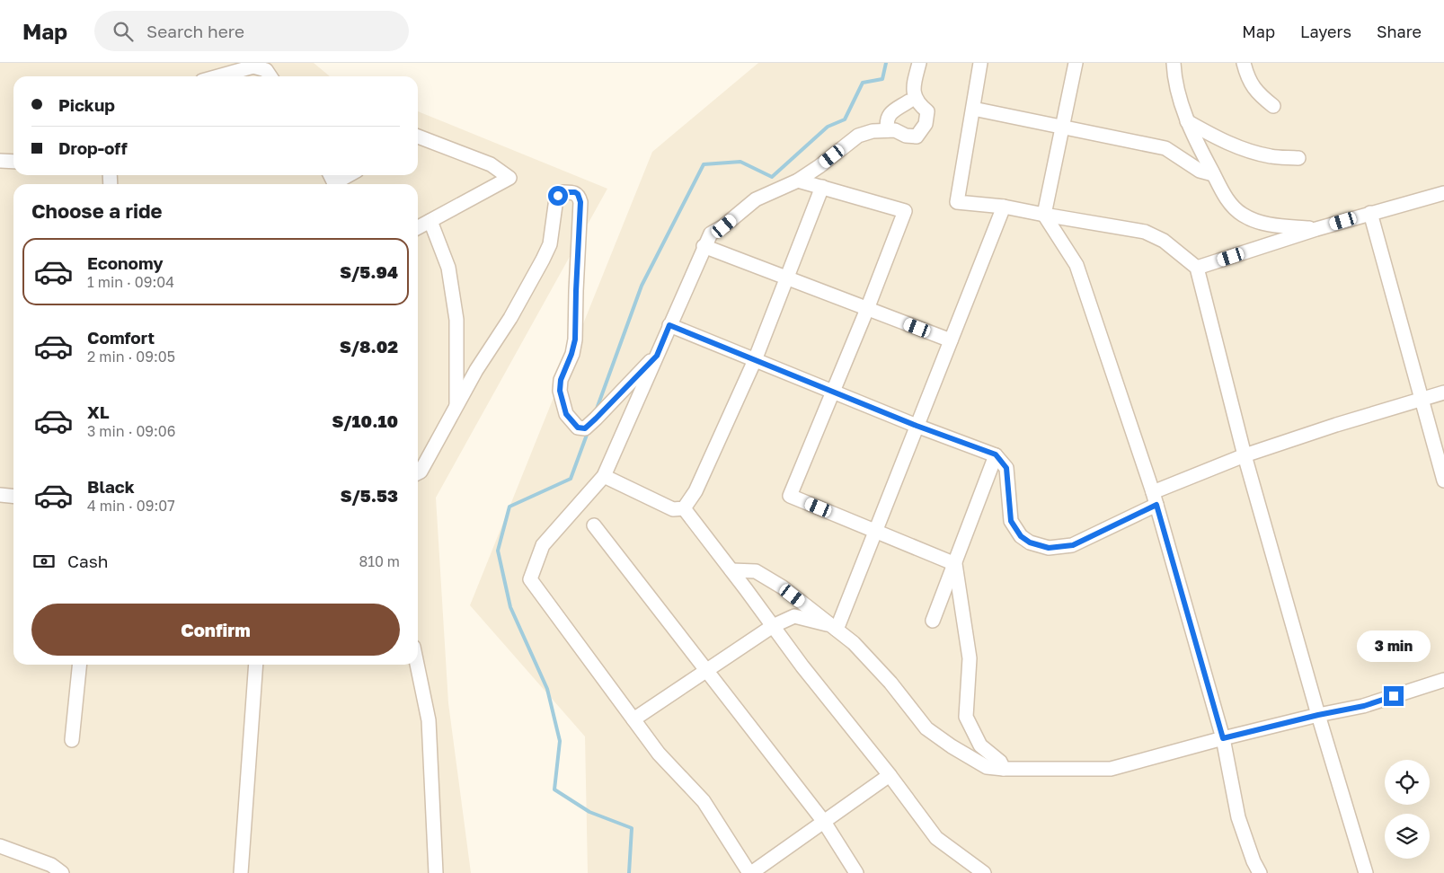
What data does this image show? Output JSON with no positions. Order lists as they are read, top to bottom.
{
  "page": {
    "header": "Map",
    "search": "Search here",
    "nav": ["Map", "Layers", "Share"],
    "banner": ["Pickup", "Drop-off"],
    "heading": "Choose a ride",
    "list": [
      {
        "name": "Economy",
        "note": "1 min · 09:04",
        "value": "S/5.94"
      },
      {
        "name": "Comfort",
        "note": "2 min · 09:05",
        "value": "S/8.02"
      },
      {
        "name": "XL",
        "note": "3 min · 09:06",
        "value": "S/10.10"
      },
      {
        "name": "Black",
        "note": "4 min · 09:07",
        "value": "S/5.53"
      }
    ],
    "pay": ["Cash", "810 m"],
    "buttons": "Confirm",
    "bubble": "3 min"
  }
}
